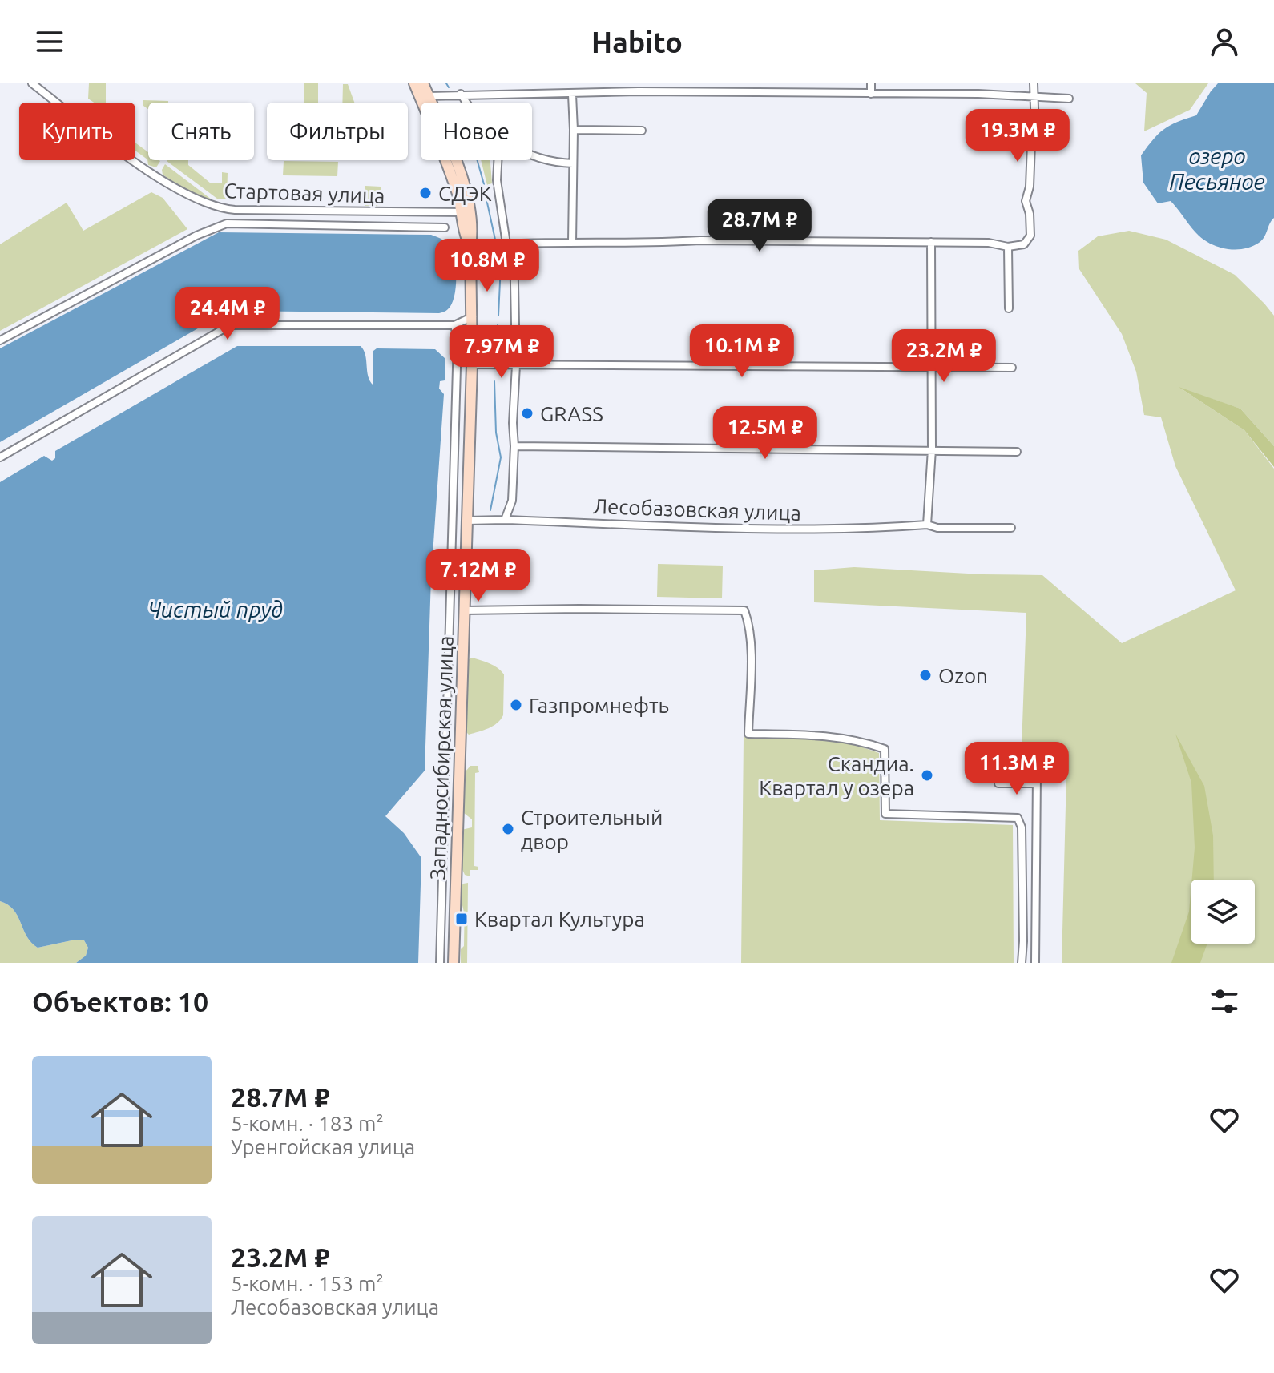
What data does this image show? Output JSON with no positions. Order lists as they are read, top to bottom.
{
  "streets": {
    "main road": ["Западносибирская улица"],
    "street": ["Стартовая улица", "Лесобазовская улица"]
  },
  "crossings": [
    ["Стартовая улица", "Западносибирская улица"],
    ["Лесобазовская улица", "Западносибирская улица"]
  ],
  "water": ["озеро Песьяное", "Чистый пруд"],
  "places": {
    "other": [
      "СДЭК",
      "GRASS",
      "Ozon",
      "Газпромнефть",
      "Скандиа. Квартал у озера",
      "Строительный двор"
    ],
    "transit": ["Квартал Культура"]
  },
  "page": {
    "header": "Habito",
    "chip": [
      "Купить",
      "Снять",
      "Фильтры",
      "Новое"
    ],
    "price": [
      "19.3M ₽",
      "28.7M ₽",
      "10.8M ₽",
      "24.4M ₽",
      "10.1M ₽",
      "7.97M ₽",
      "23.2M ₽",
      "12.5M ₽",
      "7.12M ₽",
      "11.3M ₽"
    ],
    "heading": "Объектов: 10",
    "list": [
      {
        "name": "28.7M ₽",
        "note": "5-комн. · 183 m² · Уренгойская улица"
      },
      {
        "name": "23.2M ₽",
        "note": "5-комн. · 153 m² · Лесобазовская улица"
      }
    ]
  }
}
